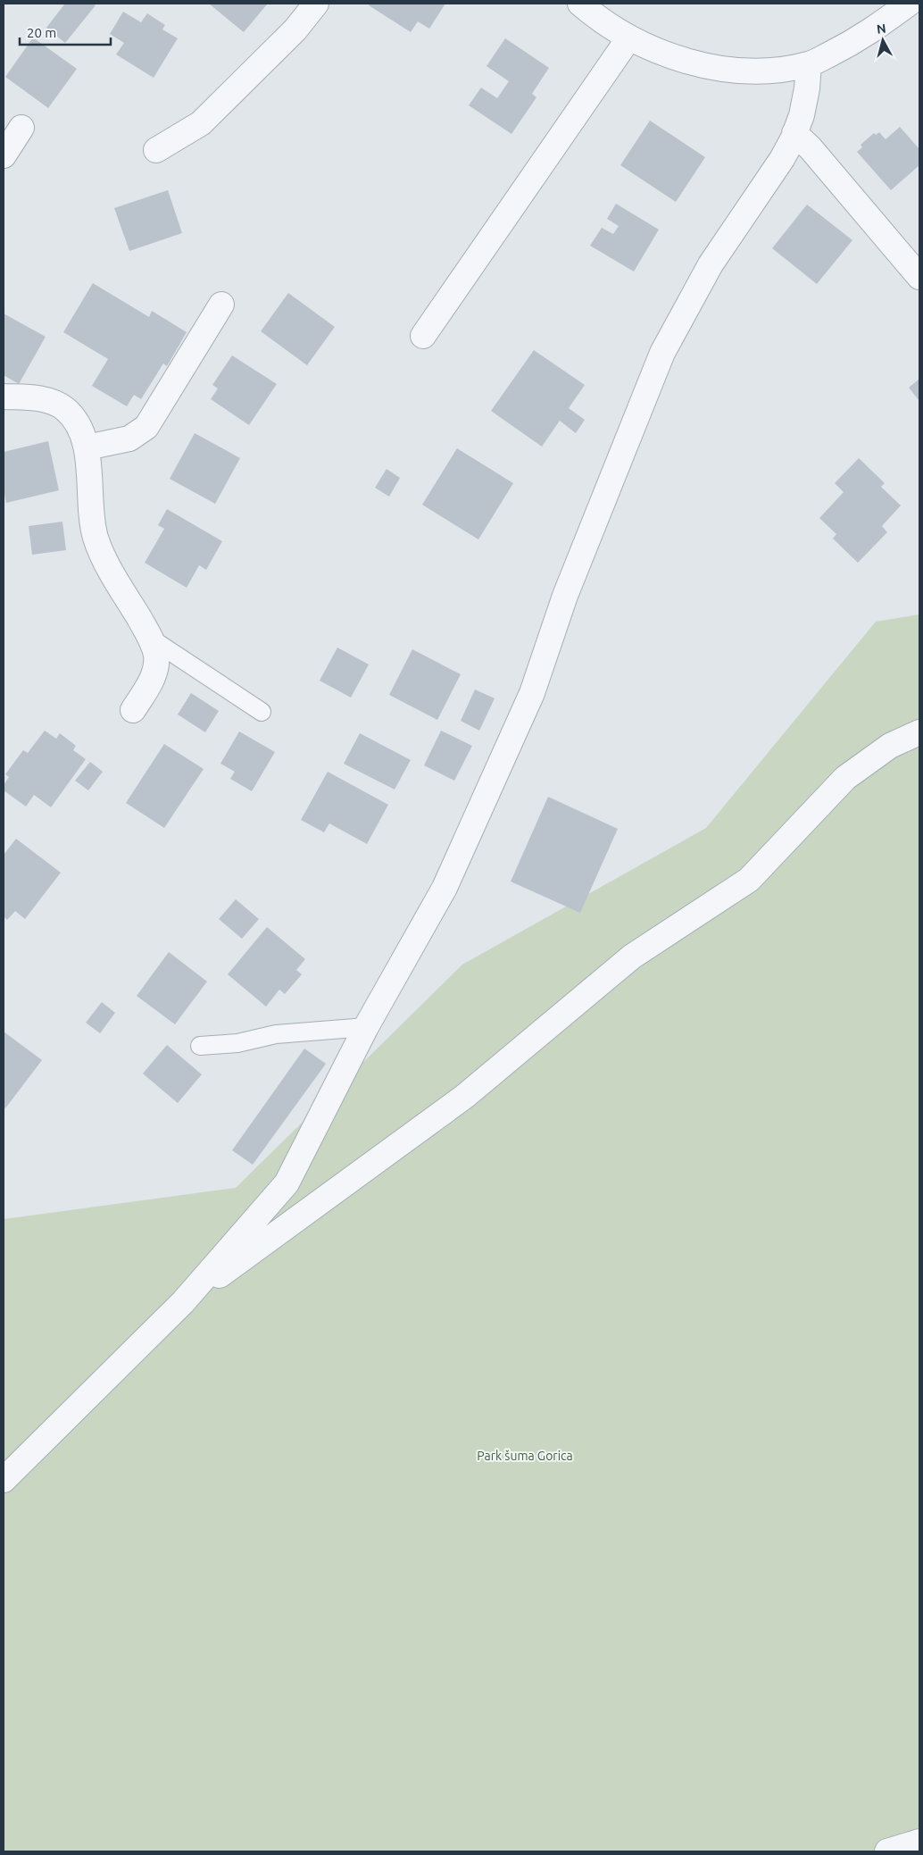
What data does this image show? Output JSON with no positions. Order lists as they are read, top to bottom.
{
  "parks": ["Park šuma Gorica"],
  "scale_bar": "20 m",
  "north": "top"
}
